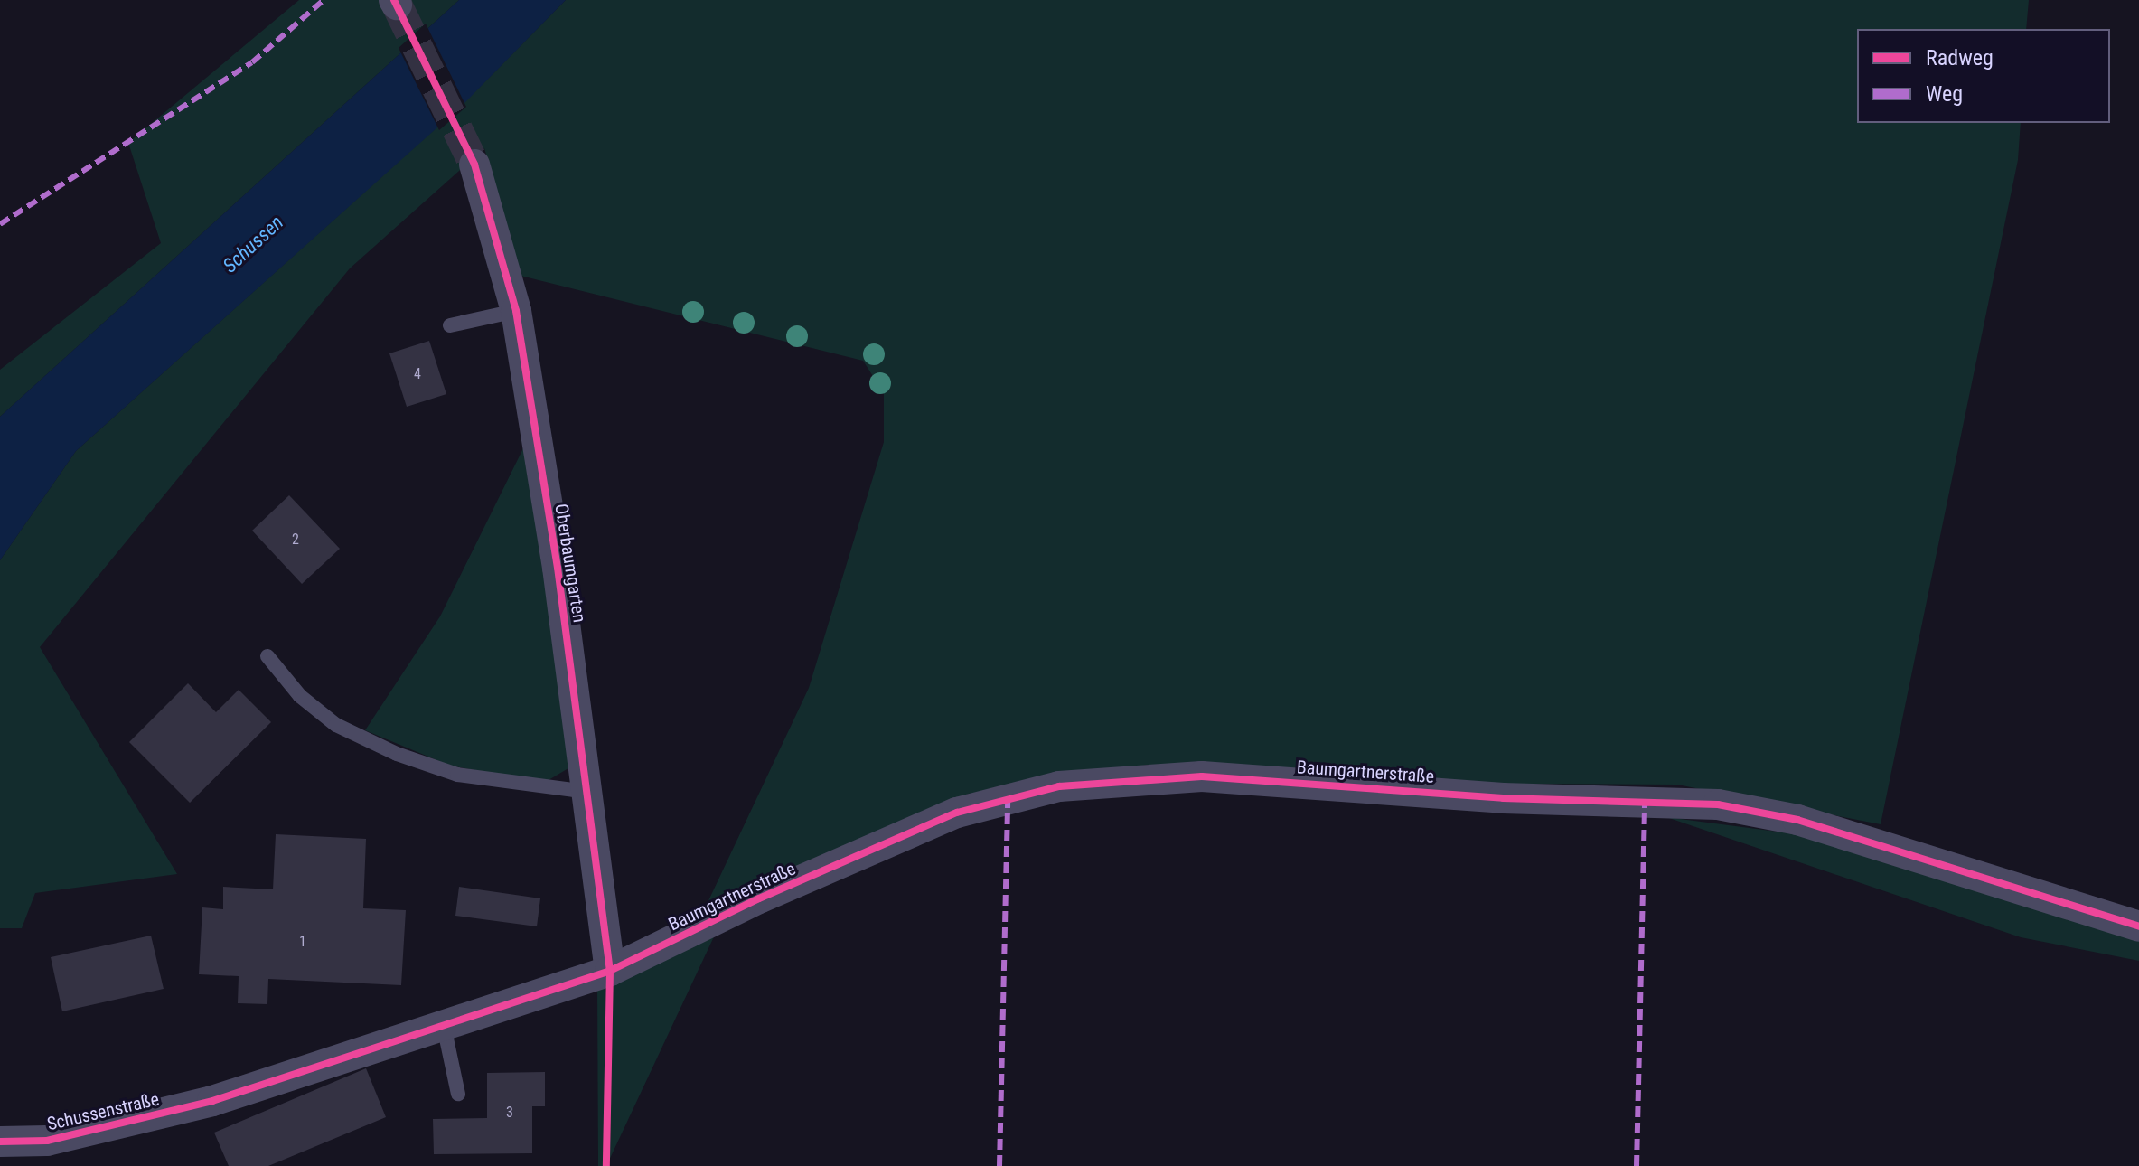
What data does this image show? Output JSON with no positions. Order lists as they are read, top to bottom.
{
  "streets": {
    "street": ["Oberbaumgarten", "Baumgartnerstraße", "Schussenstraße"]
  },
  "crossings": [
    ["Oberbaumgarten", "Baumgartnerstraße"],
    ["Baumgartnerstraße", "Schussenstraße"]
  ],
  "water": ["Schussen"],
  "house_numbers": [
    "4",
    "2",
    "1",
    "3"
  ],
  "legend": ["Radweg", "Weg"]
}
